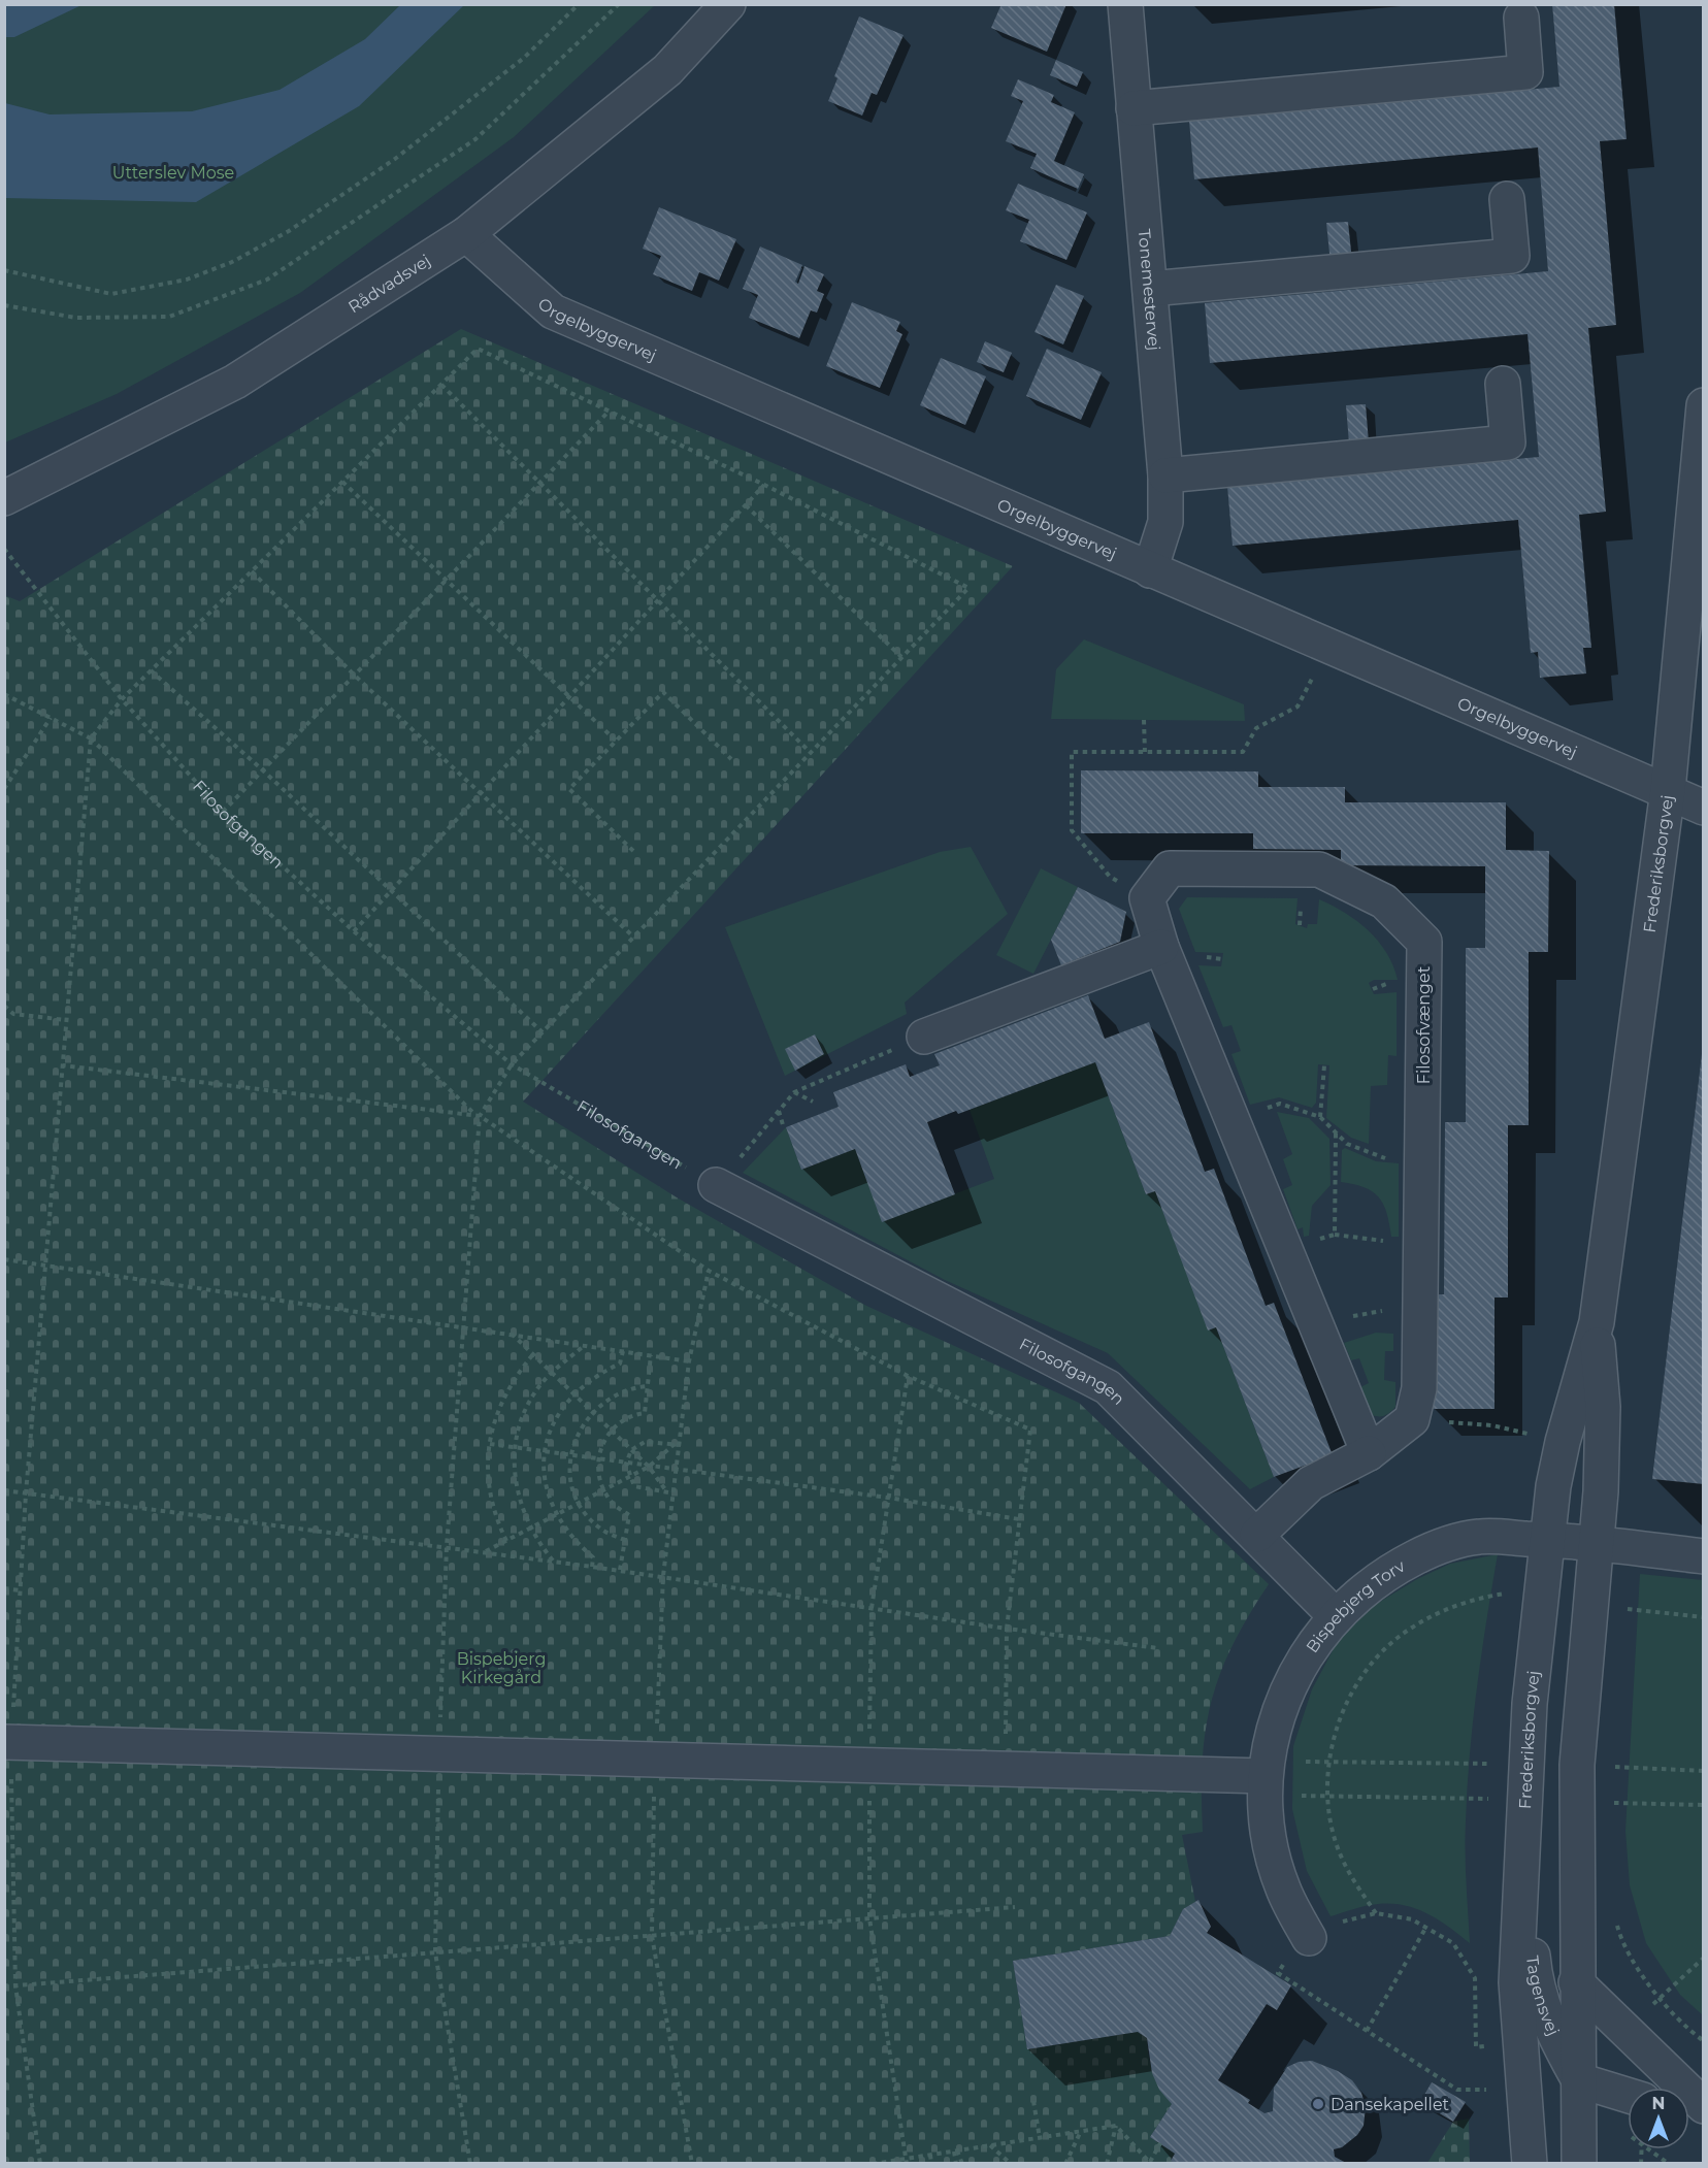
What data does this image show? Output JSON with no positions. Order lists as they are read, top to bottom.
{
  "streets": {
    "street": [
      "Rådvadsvej",
      "Tonemestervej",
      "Orgelbyggervej",
      "Filosofgangen",
      "Frederiksborgvej",
      "Filosofvænget",
      "Bispebjerg Torv",
      "Tagensvej"
    ]
  },
  "crossings": [
    ["Rådvadsvej", "Orgelbyggervej"],
    ["Tonemestervej", "Orgelbyggervej"],
    ["Orgelbyggervej", "Frederiksborgvej"],
    ["Filosofgangen", "Bispebjerg Torv"],
    ["Frederiksborgvej", "Bispebjerg Torv"],
    ["Frederiksborgvej", "Tagensvej"]
  ],
  "parks": ["Utterslev Mose", "Bispebjerg Kirkegård"],
  "places": ["Dansekapellet"],
  "north": "top"
}
